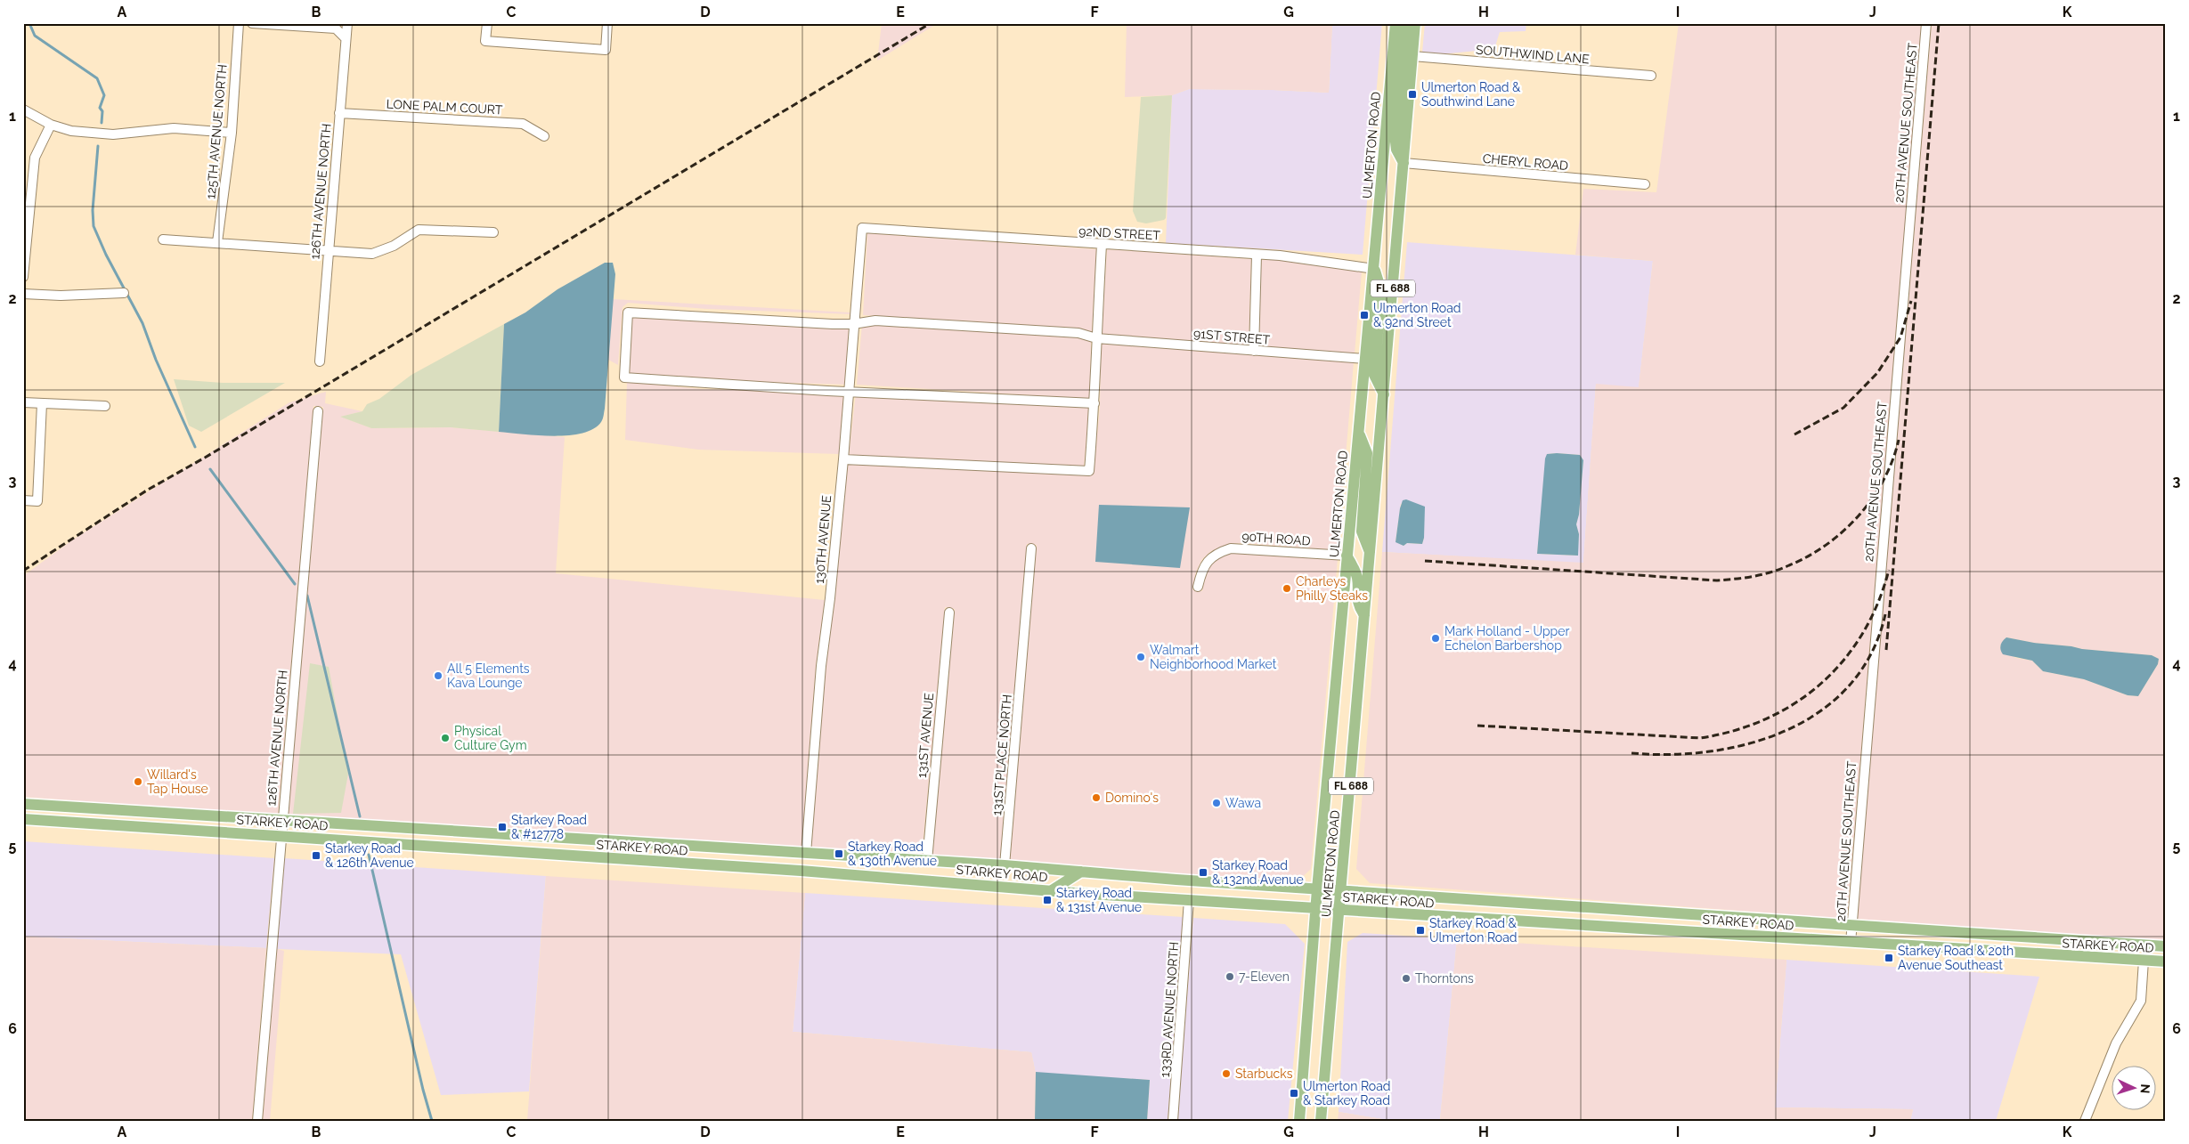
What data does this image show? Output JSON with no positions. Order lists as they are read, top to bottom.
{
  "streets": {
    "main road": ["ULMERTON ROAD", "FL 688", "STARKEY ROAD"],
    "street": [
      "SOUTHWIND LANE",
      "LONE PALM COURT",
      "20TH AVENUE SOUTHEAST",
      "125TH AVENUE NORTH",
      "CHERYL ROAD",
      "126TH AVENUE NORTH",
      "92ND STREET",
      "91ST STREET",
      "90TH ROAD",
      "130TH AVENUE",
      "131ST AVENUE",
      "131ST PLACE NORTH",
      "133RD AVENUE NORTH"
    ]
  },
  "crossings": [
    ["SOUTHWIND LANE", "ULMERTON ROAD"],
    ["LONE PALM COURT", "126TH AVENUE NORTH"],
    ["20TH AVENUE SOUTHEAST", "STARKEY ROAD"],
    ["ULMERTON ROAD", "CHERYL ROAD"],
    ["ULMERTON ROAD", "92ND STREET"],
    ["ULMERTON ROAD", "91ST STREET"],
    ["ULMERTON ROAD", "90TH ROAD"],
    ["ULMERTON ROAD", "STARKEY ROAD"],
    ["126TH AVENUE NORTH", "STARKEY ROAD"],
    ["92ND STREET", "130TH AVENUE"],
    ["91ST STREET", "130TH AVENUE"],
    ["130TH AVENUE", "STARKEY ROAD"],
    ["131ST AVENUE", "STARKEY ROAD"],
    ["131ST PLACE NORTH", "STARKEY ROAD"],
    ["STARKEY ROAD", "133RD AVENUE NORTH"]
  ],
  "places": {
    "transit": [
      "Ulmerton Road & Southwind Lane",
      "Ulmerton Road & 92nd Street",
      "Starkey Road & #12778",
      "Starkey Road & 130th Avenue",
      "Starkey Road & 126th Avenue",
      "Starkey Road & 132nd Avenue",
      "Starkey Road & 131st Avenue",
      "Starkey Road & Ulmerton Road",
      "Starkey Road & 20th Avenue Southeast",
      "Ulmerton Road & Starkey Road"
    ],
    "other": [
      "Charleys Philly Steaks",
      "Mark Holland - Upper Echelon Barbershop",
      "Walmart Neighborhood Market",
      "All 5 Elements Kava Lounge",
      "Physical Culture Gym",
      "Willard's Tap House",
      "Domino's",
      "Wawa",
      "7-Eleven",
      "Thorntons",
      "Starbucks"
    ]
  },
  "north": "right",
  "grid": {
    "columns": [
      "A",
      "B",
      "C",
      "D",
      "E",
      "F",
      "G",
      "H",
      "I",
      "J",
      "K"
    ],
    "rows": [
      "1",
      "2",
      "3",
      "4",
      "5",
      "6"
    ]
  }
}
